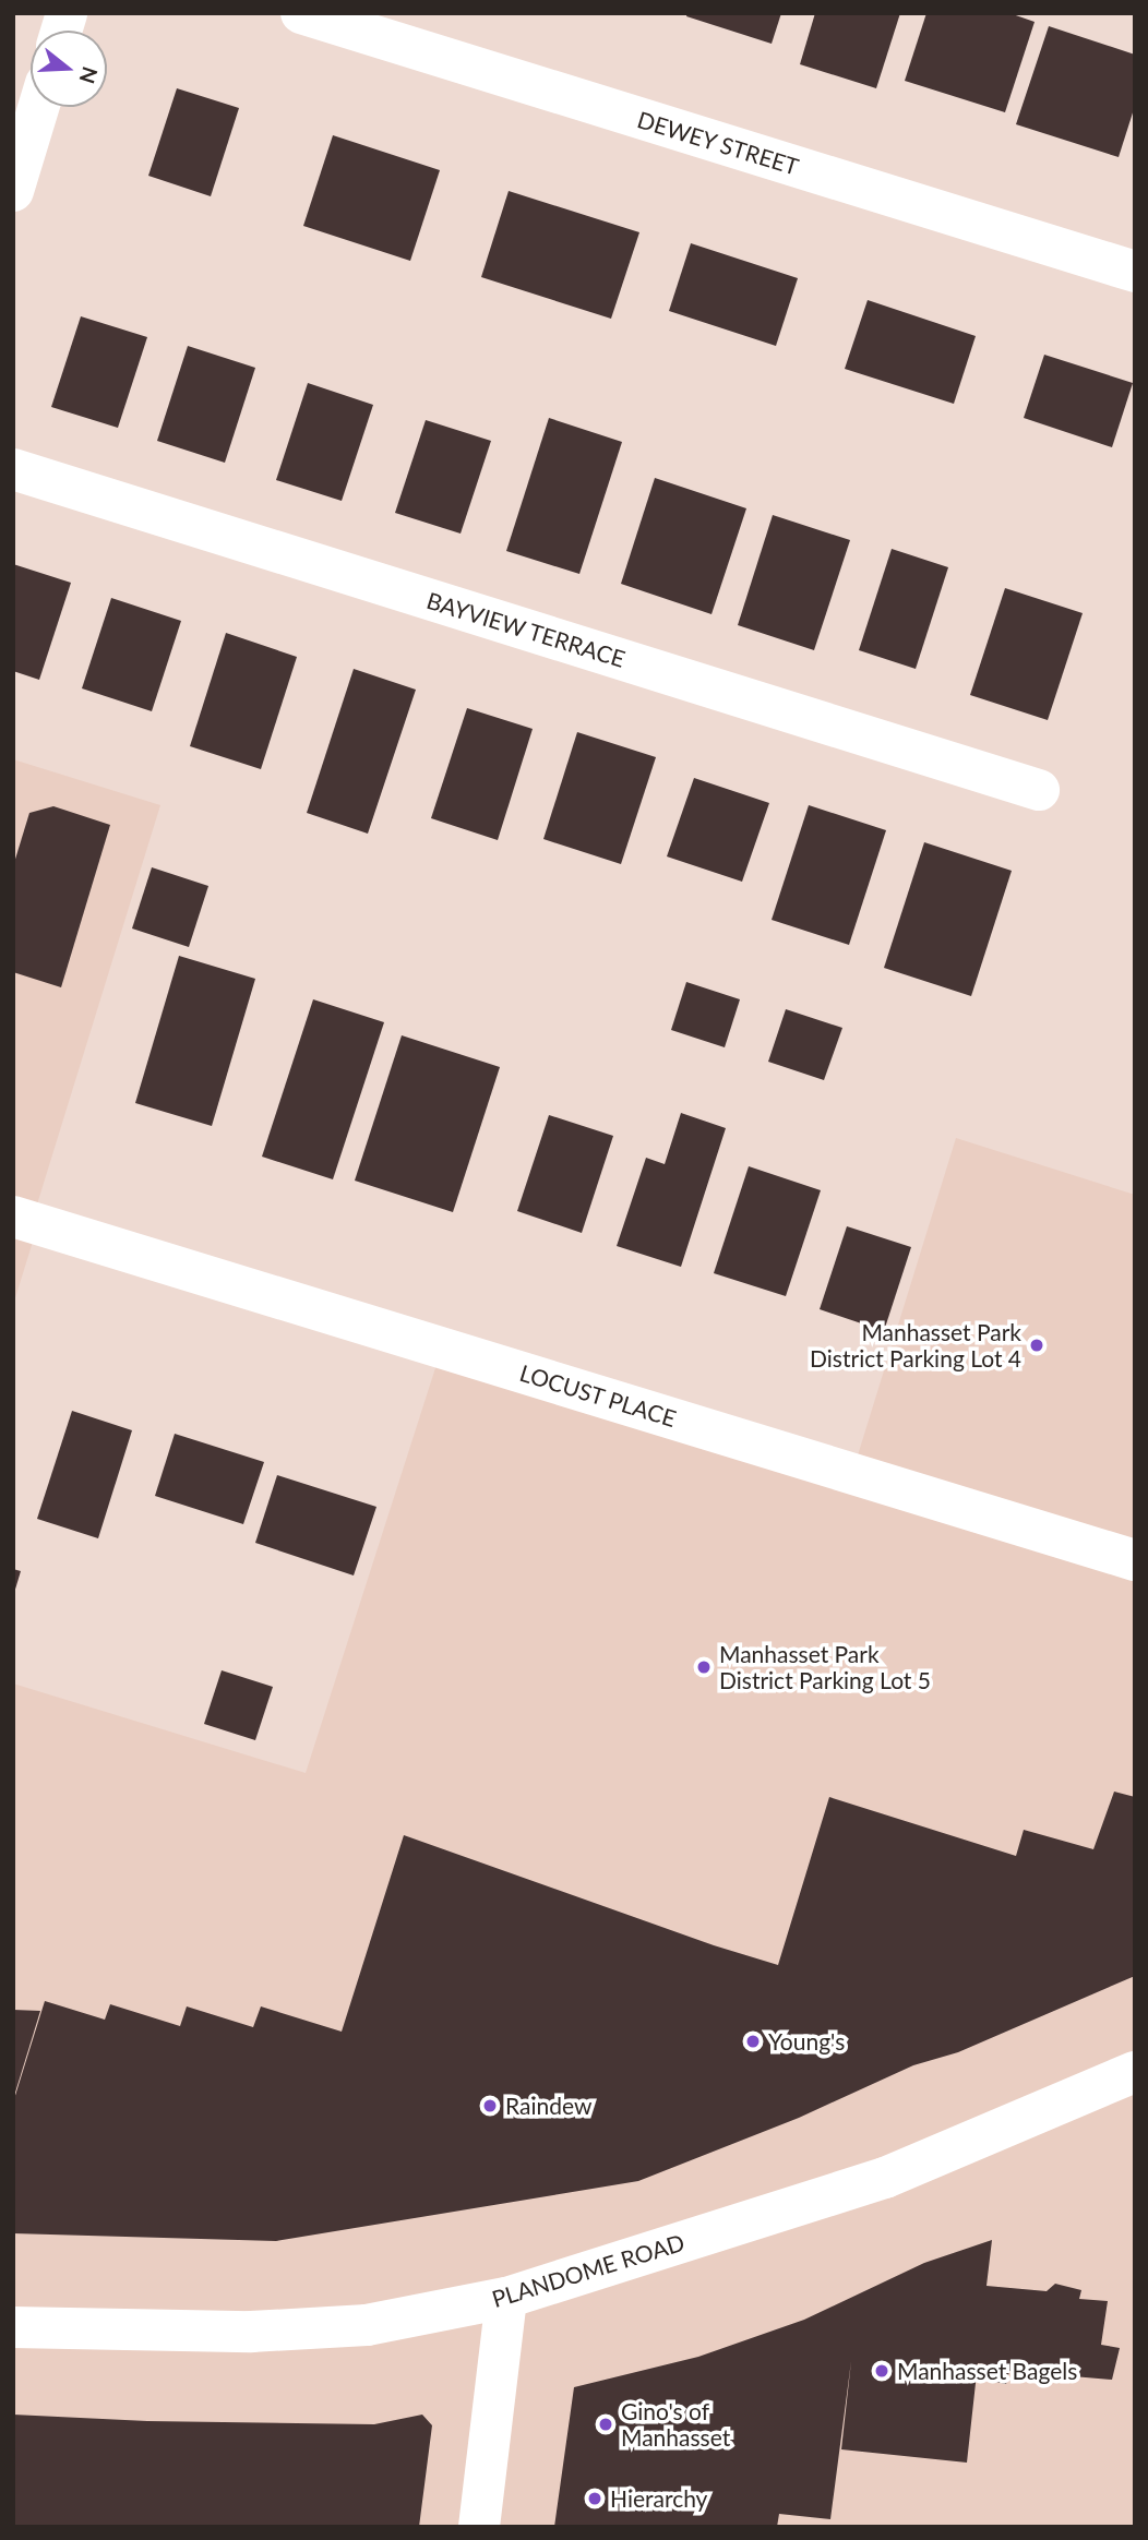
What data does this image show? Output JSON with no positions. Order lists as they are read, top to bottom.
{
  "streets": {
    "street": [
      "DEWEY STREET",
      "BAYVIEW TERRACE",
      "LOCUST PLACE",
      "PLANDOME ROAD"
    ]
  },
  "places": [
    "Manhasset Park District Parking Lot 4",
    "Manhasset Park District Parking Lot 5",
    "Young's",
    "Raindew",
    "Manhasset Bagels",
    "Gino's of Manhasset",
    "Hierarchy"
  ],
  "north": "right"
}
